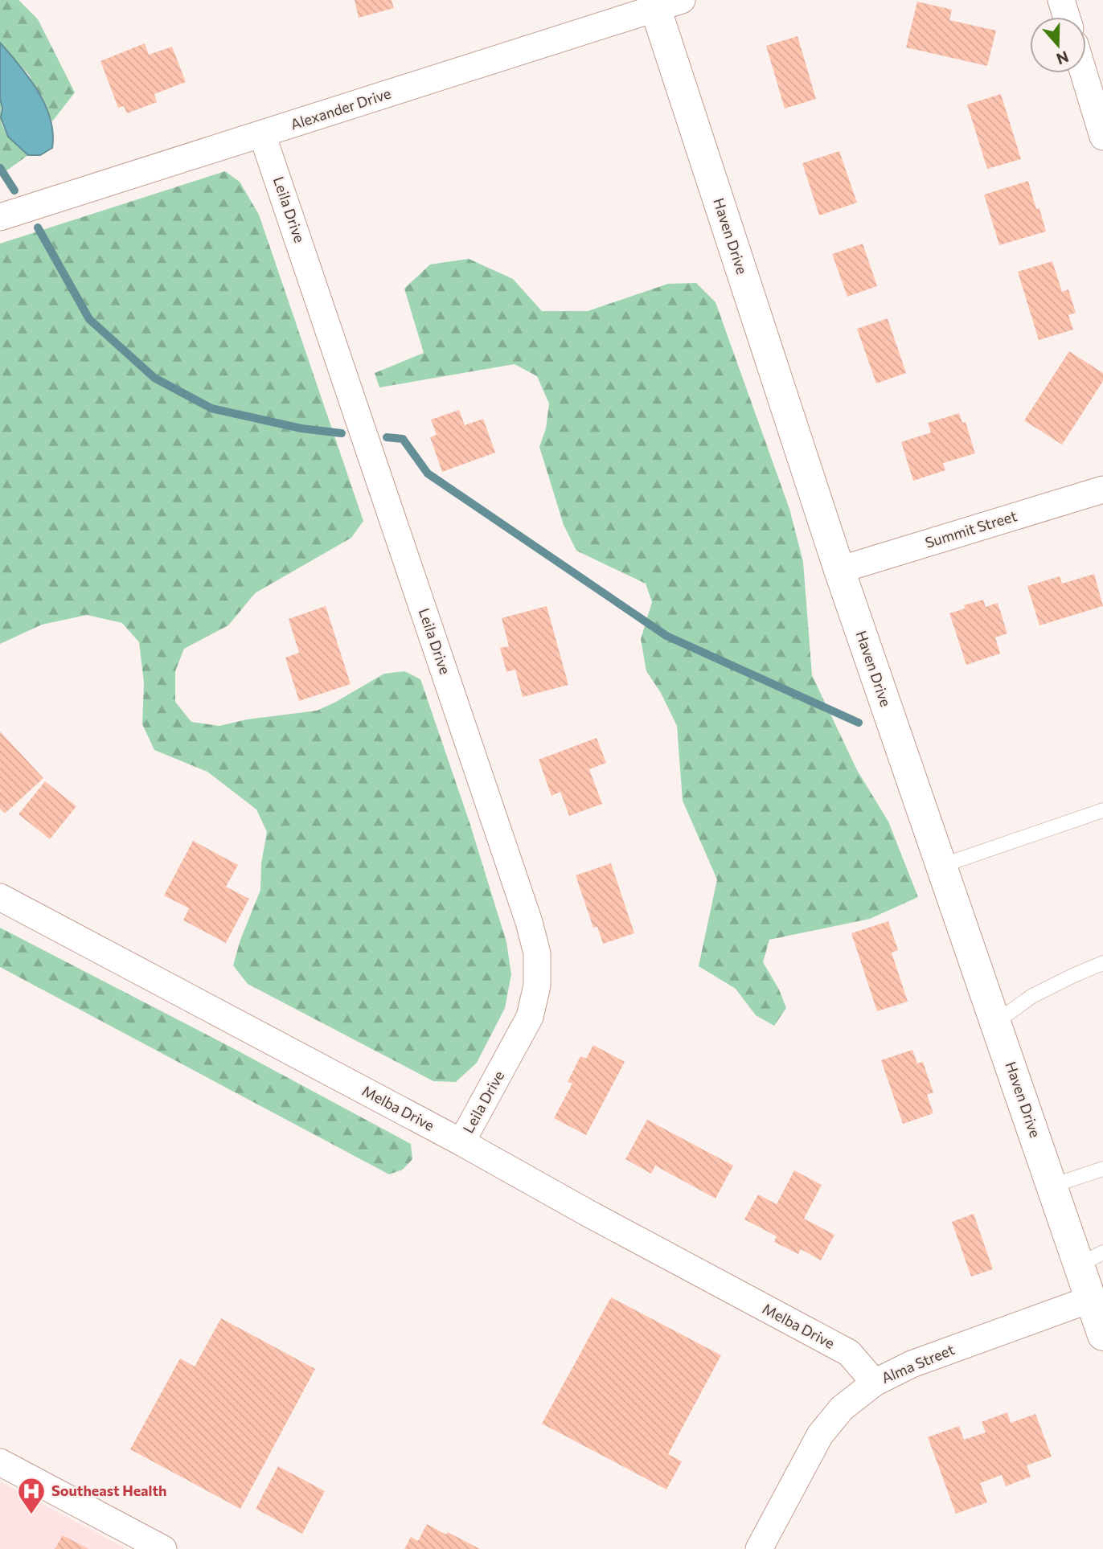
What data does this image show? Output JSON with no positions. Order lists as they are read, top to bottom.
{
  "streets": {
    "street": [
      "Alexander Drive",
      "Leila Drive",
      "Haven Drive",
      "Summit Street",
      "Melba Drive",
      "Alma Street"
    ]
  },
  "crossings": [
    ["Alexander Drive", "Leila Drive"],
    ["Alexander Drive", "Haven Drive"],
    ["Leila Drive", "Melba Drive"],
    ["Haven Drive", "Summit Street"],
    ["Haven Drive", "Alma Street"],
    ["Melba Drive", "Alma Street"]
  ],
  "places": {
    "hospital": ["Southeast Health"]
  },
  "north": "bottom"
}
